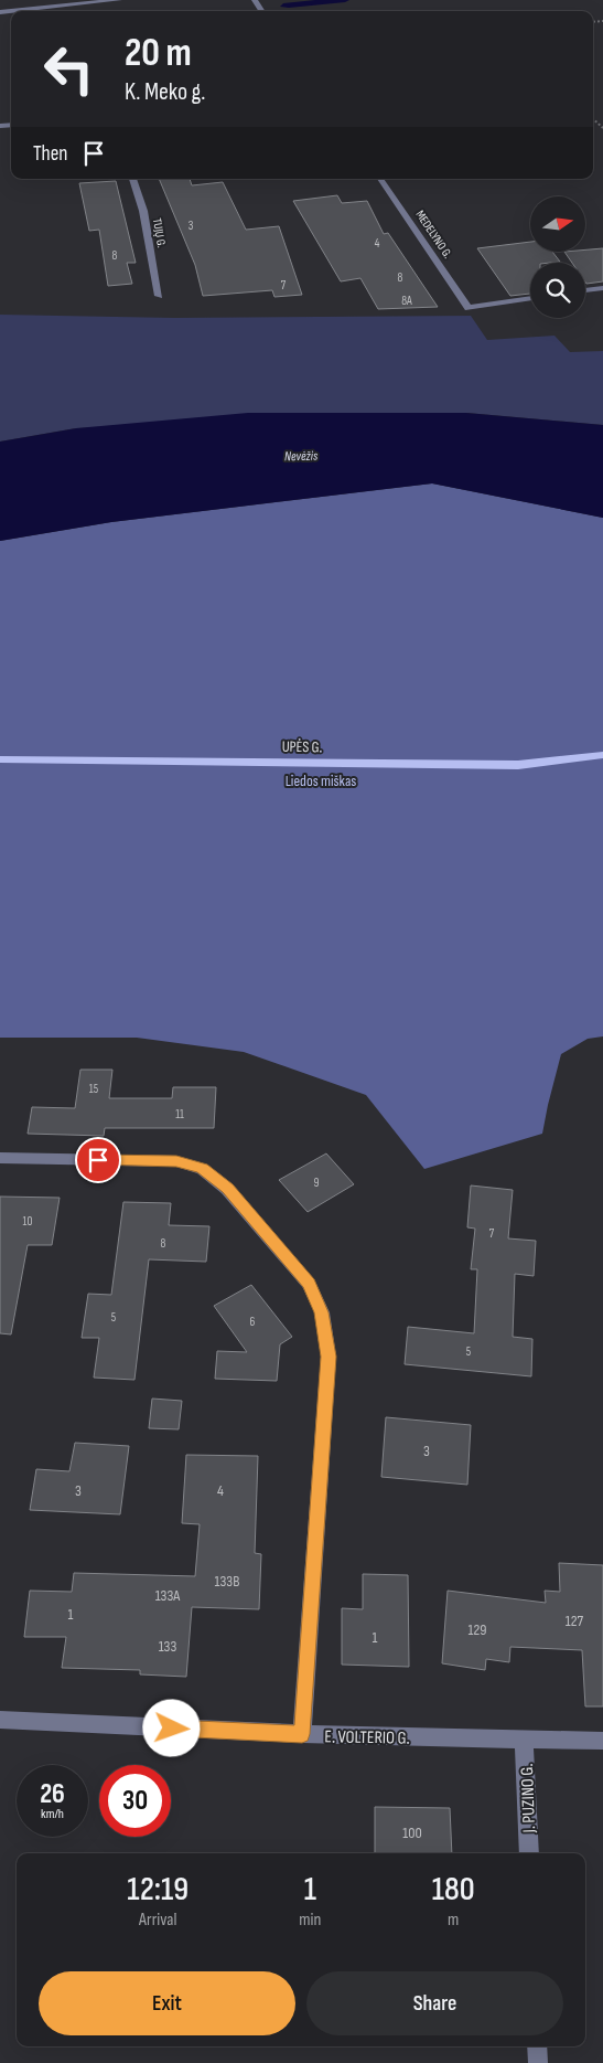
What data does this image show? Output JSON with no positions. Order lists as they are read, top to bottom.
{
  "streets": {
    "main road": ["UPĖS G."],
    "street": [
      "TUJŲ G.",
      "MEDELYNO G.",
      "E. VOLTERIO G.",
      "J. PUZINO G."
    ]
  },
  "crossings": [
    ["E. VOLTERIO G.", "J. PUZINO G."]
  ],
  "water": ["Nevėžis"],
  "parks": ["Liedos miškas"],
  "house_numbers": [
    "3",
    "4",
    "8",
    "8",
    "7",
    "8A",
    "15",
    "11",
    "9",
    "10",
    "7",
    "8",
    "5",
    "6",
    "5",
    "3",
    "3",
    "4",
    "133B",
    "133A",
    "1",
    "127",
    "129",
    "1",
    "133",
    "100"
  ],
  "north": "right",
  "page": {
    "turn": ["20 m", "K. Meko g."],
    "then": "Then",
    "speed": "26 km/h",
    "limit": "30",
    "eta": [
      "12:19",
      "Arrival",
      "1",
      "min",
      "180",
      "m"
    ],
    "buttons": ["Exit", "Share"]
  }
}
